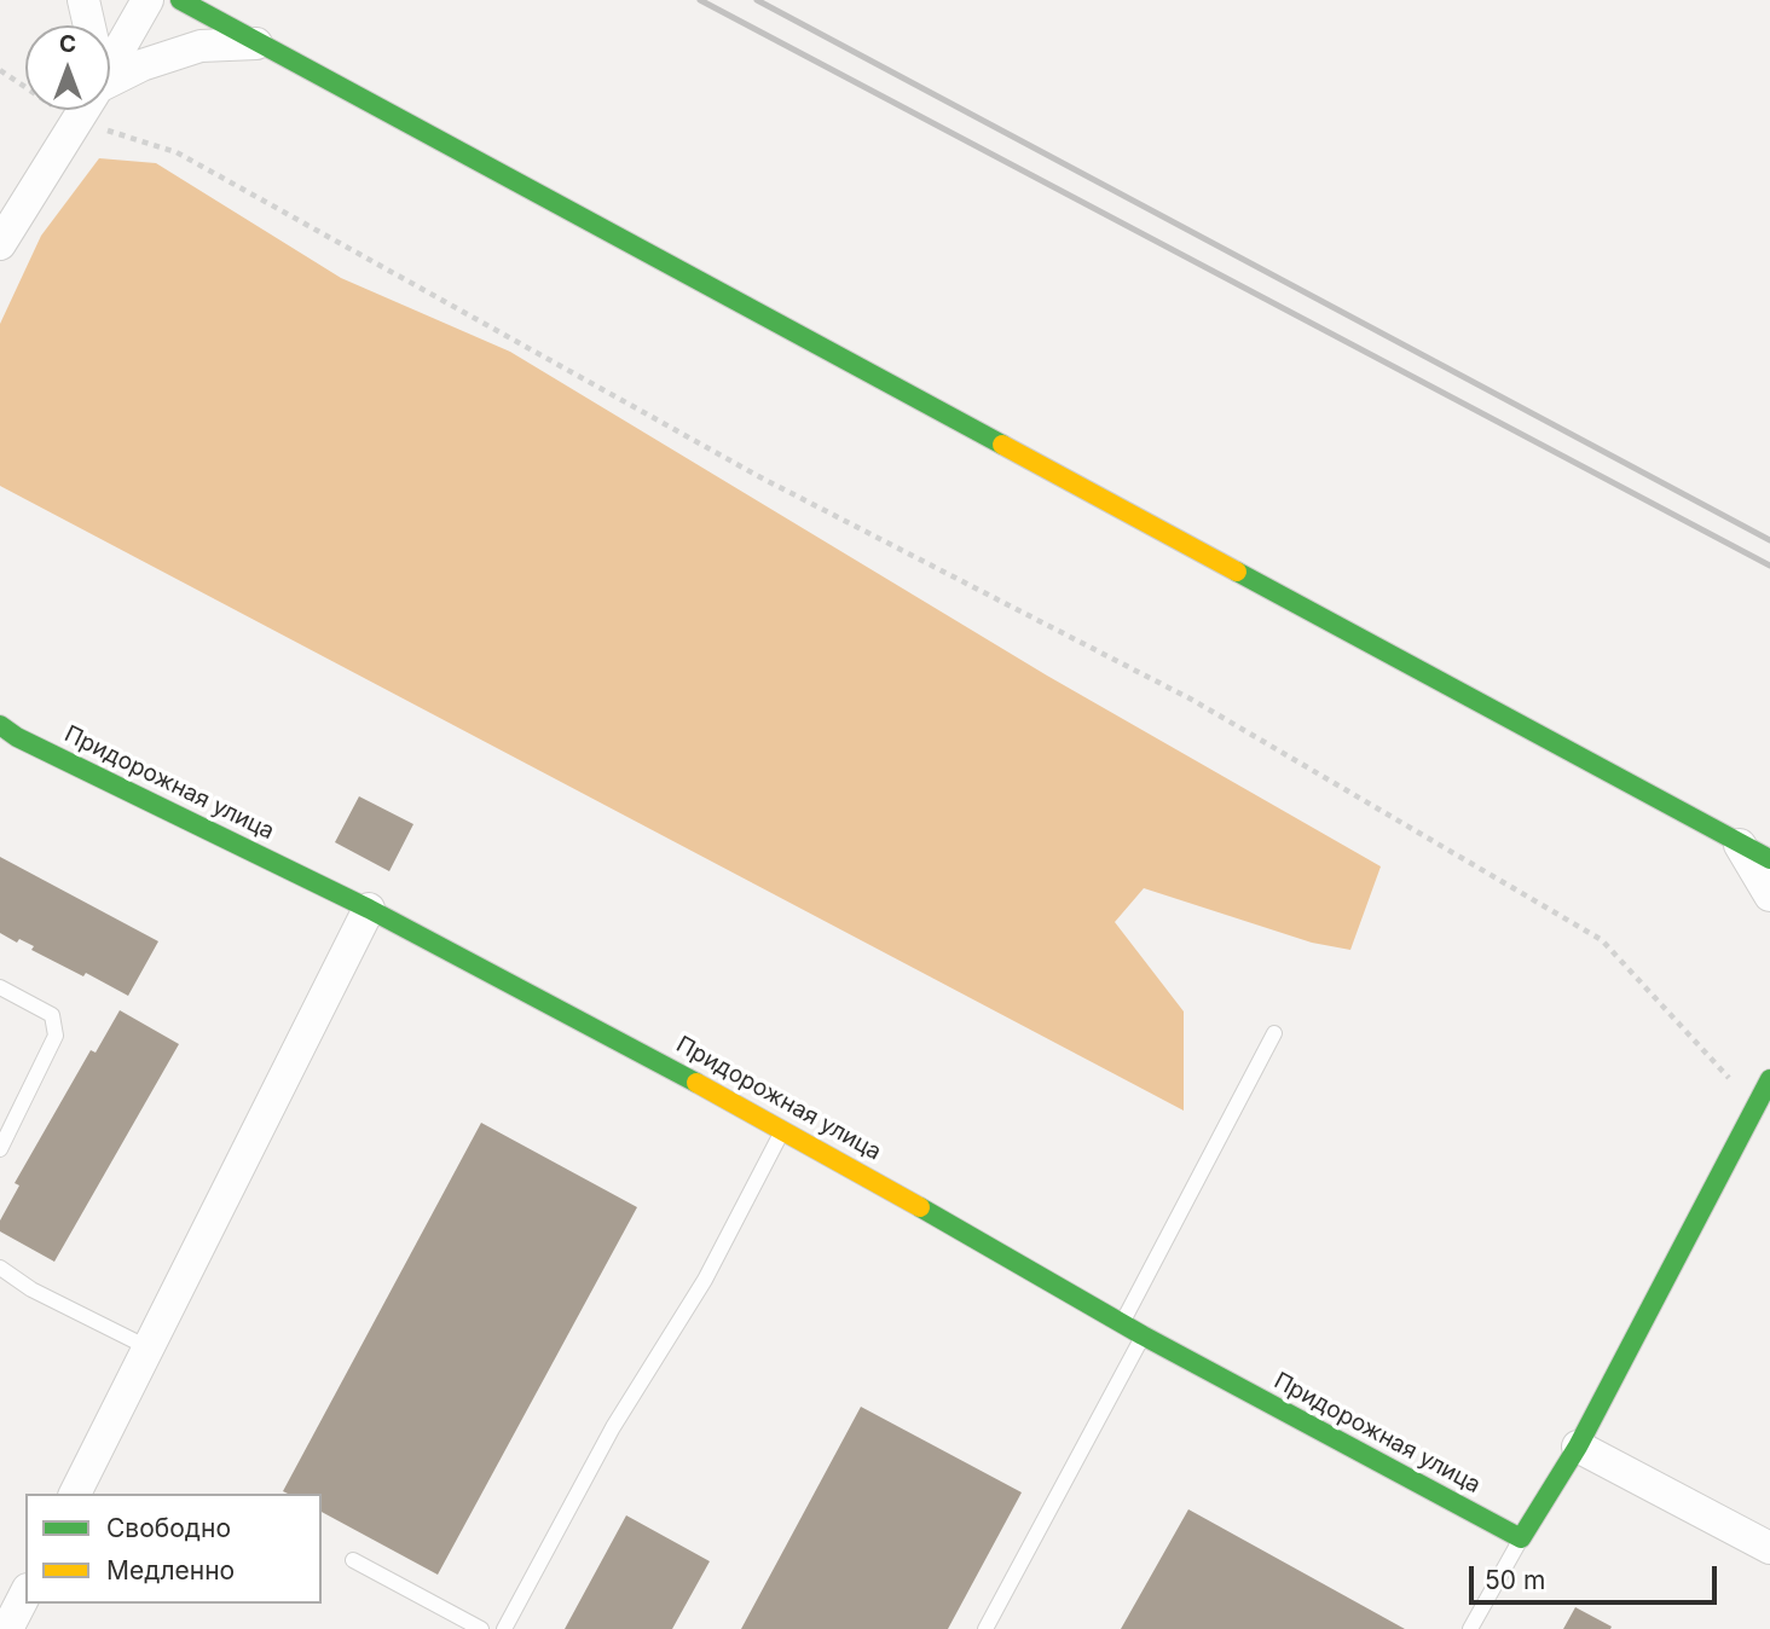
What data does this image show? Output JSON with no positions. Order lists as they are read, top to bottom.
{
  "streets": {
    "main road": ["Придорожная улица"]
  },
  "legend": ["Свободно", "Медленно"],
  "scale_bar": "50 m",
  "north": "top"
}
